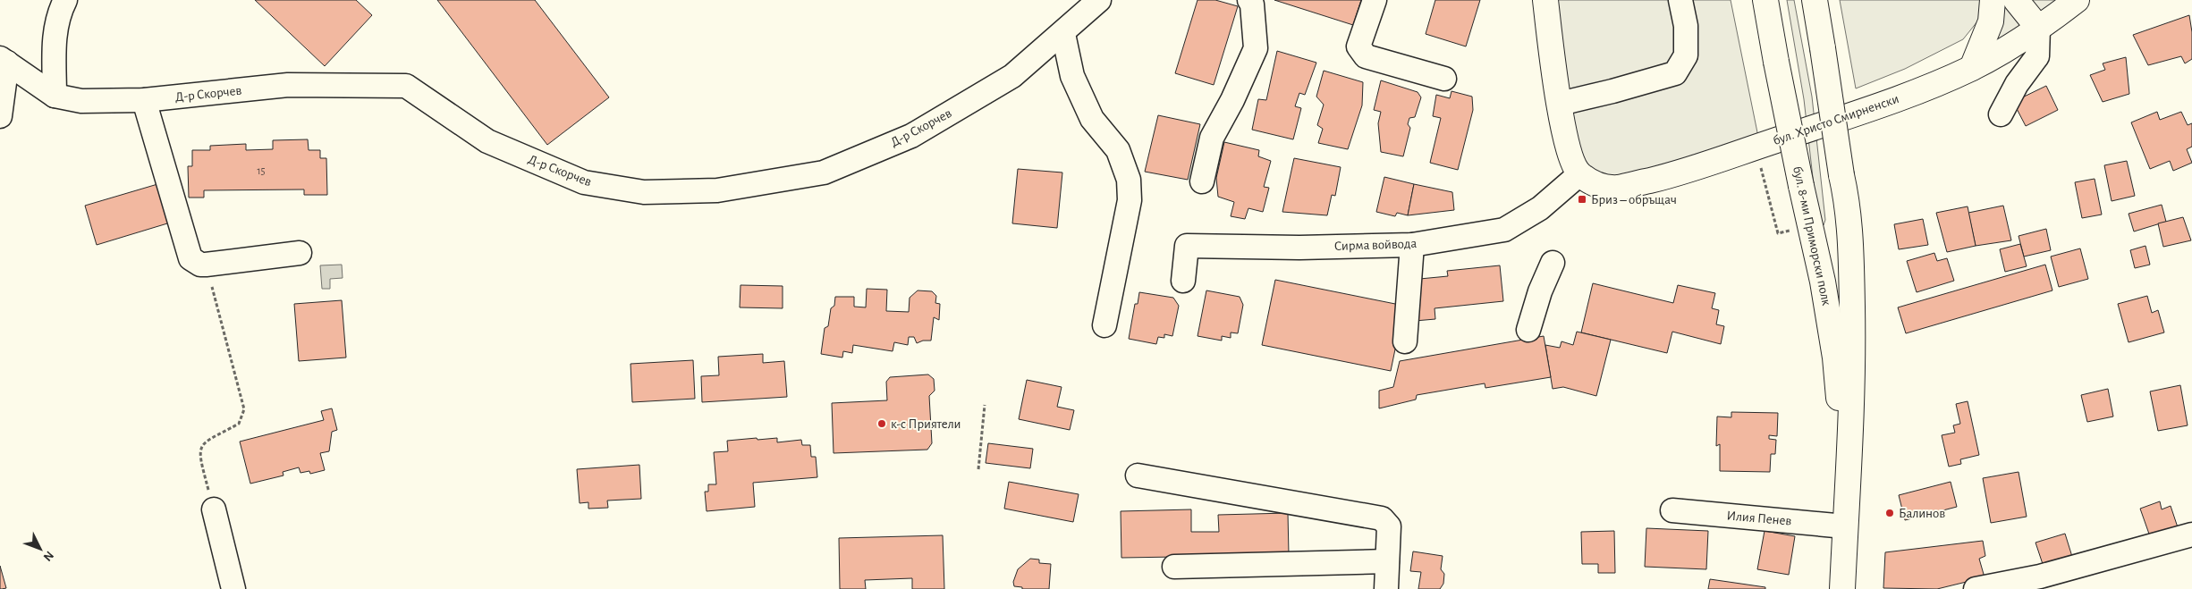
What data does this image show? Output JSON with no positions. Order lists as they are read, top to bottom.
{
  "streets": {
    "main road": ["бул. Христо Смирненски", "бул. 8-ми Приморски полк"],
    "street": ["Д-р Скорчев", "Сирма войвода", "Илия Пенев"]
  },
  "crossings": [
    ["бул. Христо Смирненски", "Сирма войвода"],
    ["бул. 8-ми Приморски полк", "Илия Пенев"]
  ],
  "places": {
    "transit": ["Бриз – обръщач"],
    "other": ["к-с Приятели", "Балинов"]
  },
  "house_numbers": ["15"],
  "north": "bottom right"
}
